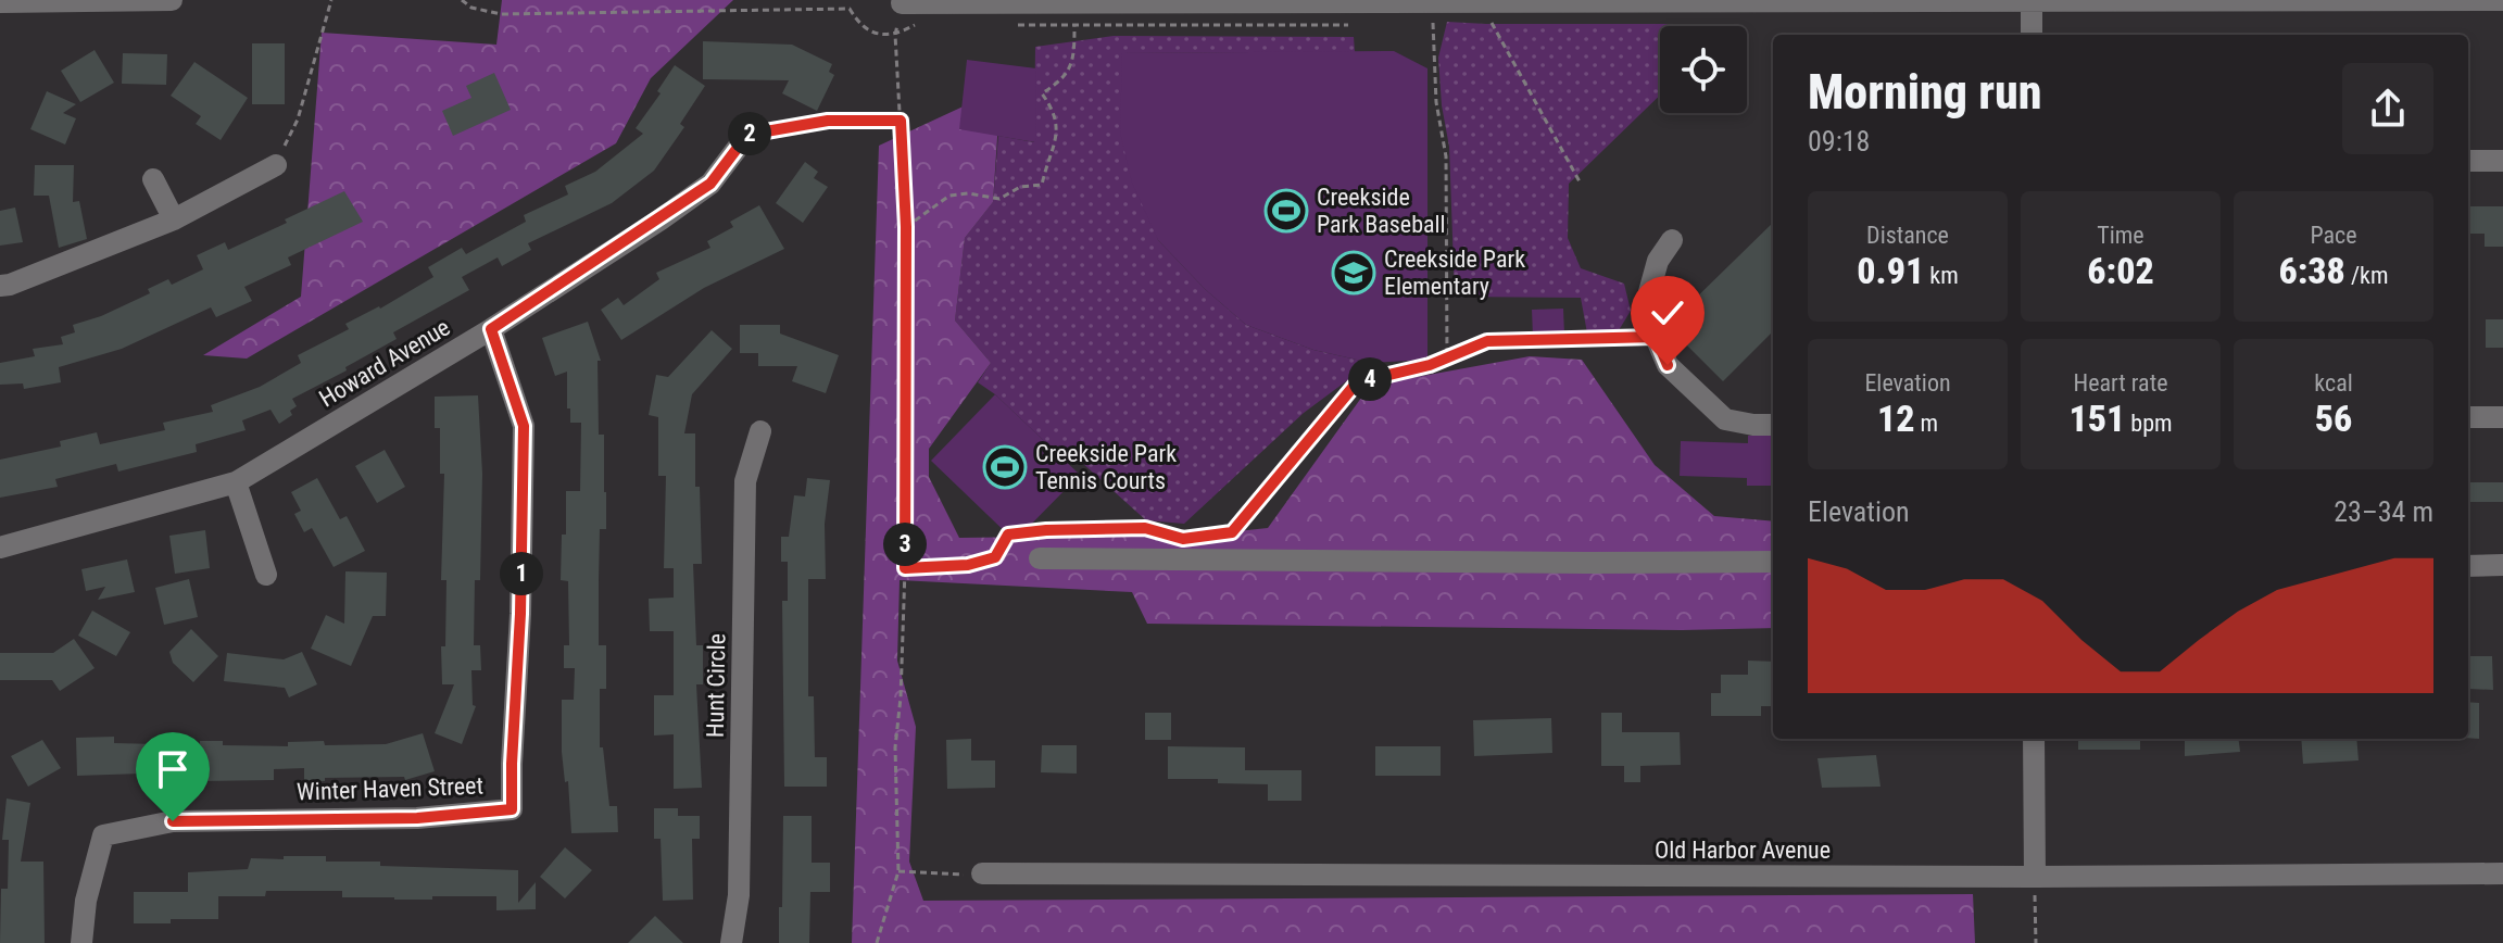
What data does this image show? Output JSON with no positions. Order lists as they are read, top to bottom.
{
  "streets": {
    "street": [
      "Howard Avenue",
      "Hunt Circle",
      "Winter Haven Street",
      "Old Harbor Avenue"
    ]
  },
  "crossings": [
    ["Howard Avenue", "Winter Haven Street"]
  ],
  "places": {
    "sports": ["Creekside Park Baseball", "Creekside Park Tennis Courts"],
    "school or university": ["Creekside Park Elementary"]
  },
  "page": {
    "heading": ["Morning run", "09:18"],
    "pins": [
      "2",
      "4",
      "3",
      "1"
    ],
    "stats": [
      ["Distance", "0.91 km"],
      ["Time", "6:02"],
      ["Pace", "6:38 /km"],
      ["Elevation", "12 m"],
      ["Heart rate", "151 bpm"],
      ["kcal", "56"]
    ],
    "chart": ["Elevation", "23–34 m"]
  }
}
